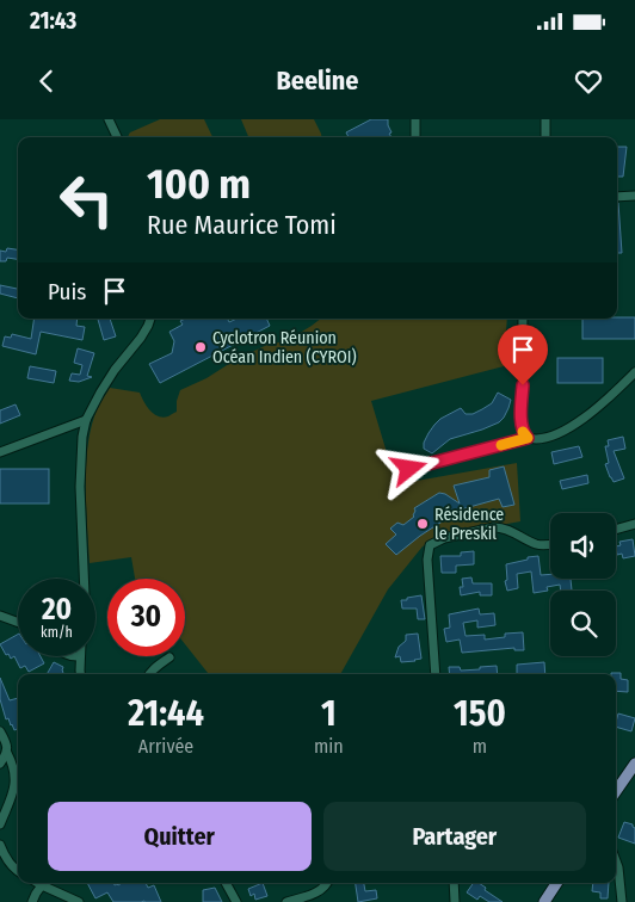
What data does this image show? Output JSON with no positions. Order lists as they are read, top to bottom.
{
  "places": ["Cyclotron Réunion Océan Indien (CYROI)", "Résidence le Preskil"],
  "page": {
    "status": "21:43",
    "header": "Beeline",
    "turn": ["100 m", "Rue Maurice Tomi"],
    "then": "Puis",
    "speed": "20 km/h",
    "limit": "30",
    "eta": [
      "21:44",
      "Arrivée",
      "1",
      "min",
      "150",
      "m"
    ],
    "buttons": ["Quitter", "Partager"]
  }
}
